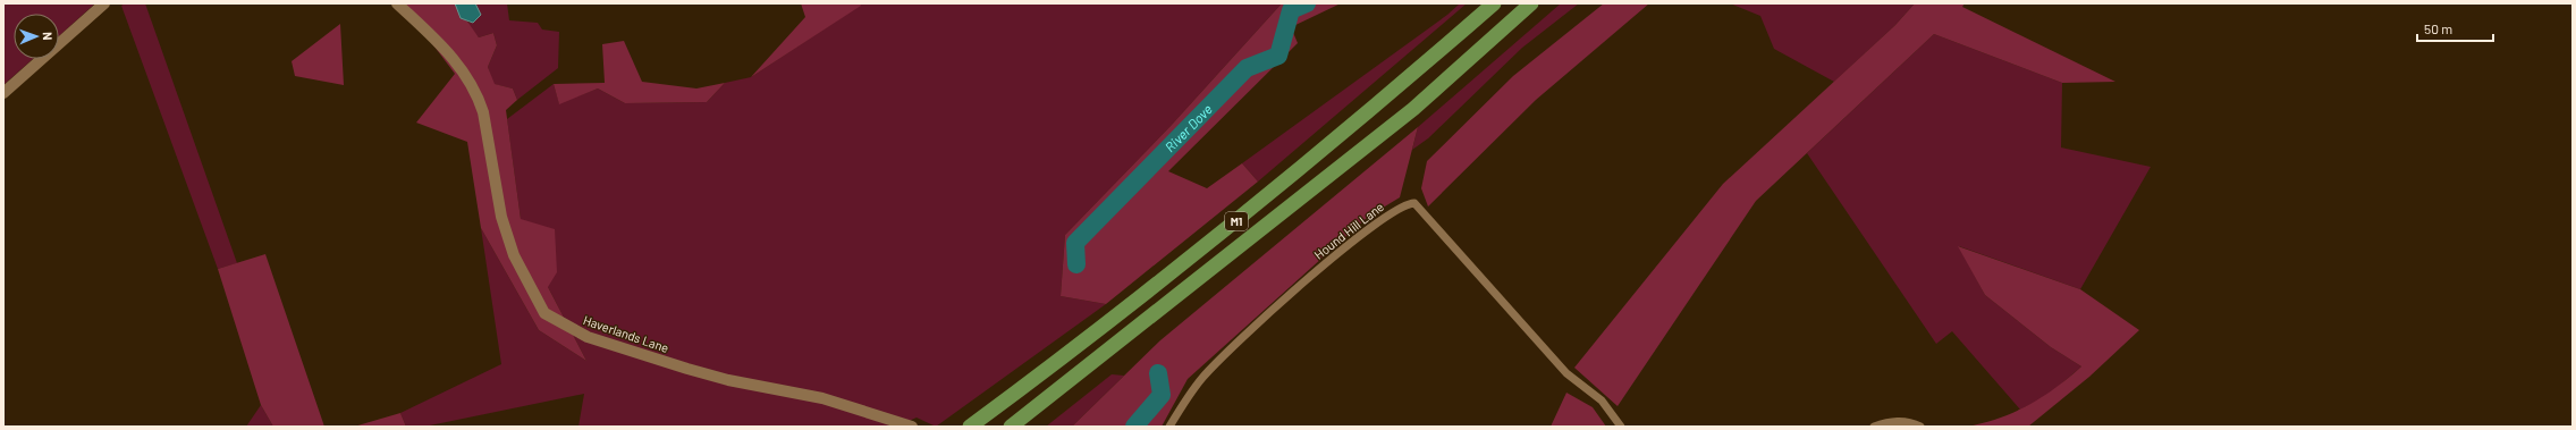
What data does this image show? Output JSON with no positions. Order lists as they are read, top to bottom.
{
  "streets": {
    "highway": ["M1"],
    "street": ["Hound Hill Lane", "Haverlands Lane"]
  },
  "water": ["River Dove"],
  "scale_bar": "50 m",
  "north": "right"
}
